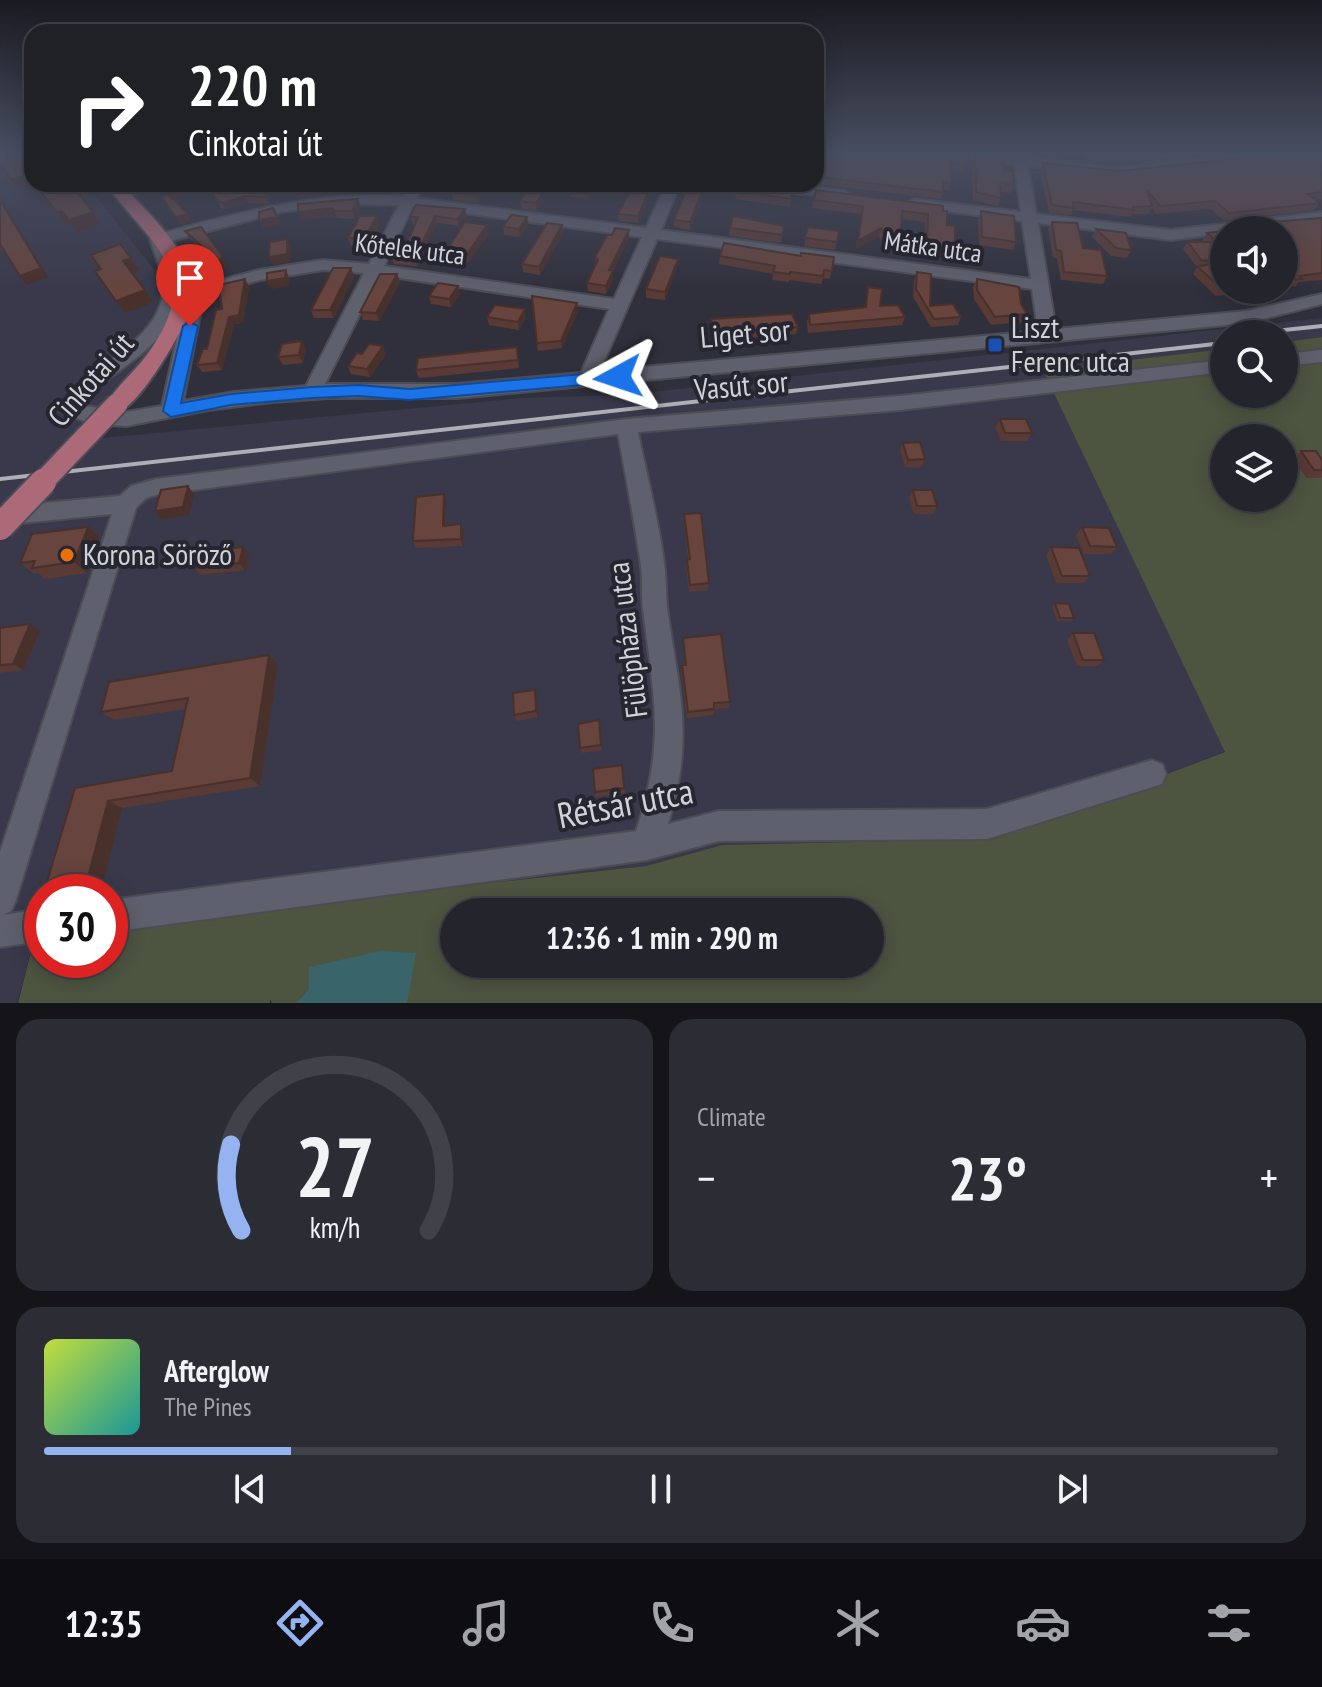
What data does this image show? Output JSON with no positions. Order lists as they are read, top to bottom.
{
  "streets": {
    "main road": ["Cinkotai út"],
    "street": [
      "Mátka utca",
      "Kőtelek utca",
      "Liget sor",
      "Vasút sor",
      "Fülöpháza utca",
      "Rétsár utca"
    ]
  },
  "crossings": [
    ["Mátka utca", "Liget sor"],
    ["Mátka utca", "Cinkotai út"],
    ["Kőtelek utca", "Cinkotai út"],
    ["Liget sor", "Cinkotai út"],
    ["Vasút sor", "Fülöpháza utca"],
    ["Fülöpháza utca", "Rétsár utca"]
  ],
  "places": {
    "transit": ["Liszt Ferenc utca"],
    "other": ["Korona Söröző"]
  },
  "page": {
    "turn": ["220 m", "Cinkotai út"],
    "limit": "30",
    "trip": "12:36 · 1 min · 290 m",
    "tile": "Climate",
    "heat": ["−", "23°", "+"],
    "song": ["Afterglow", "The Pines"],
    "tabs": "12:35",
    "gauge": ["27", "km/h"]
  }
}
